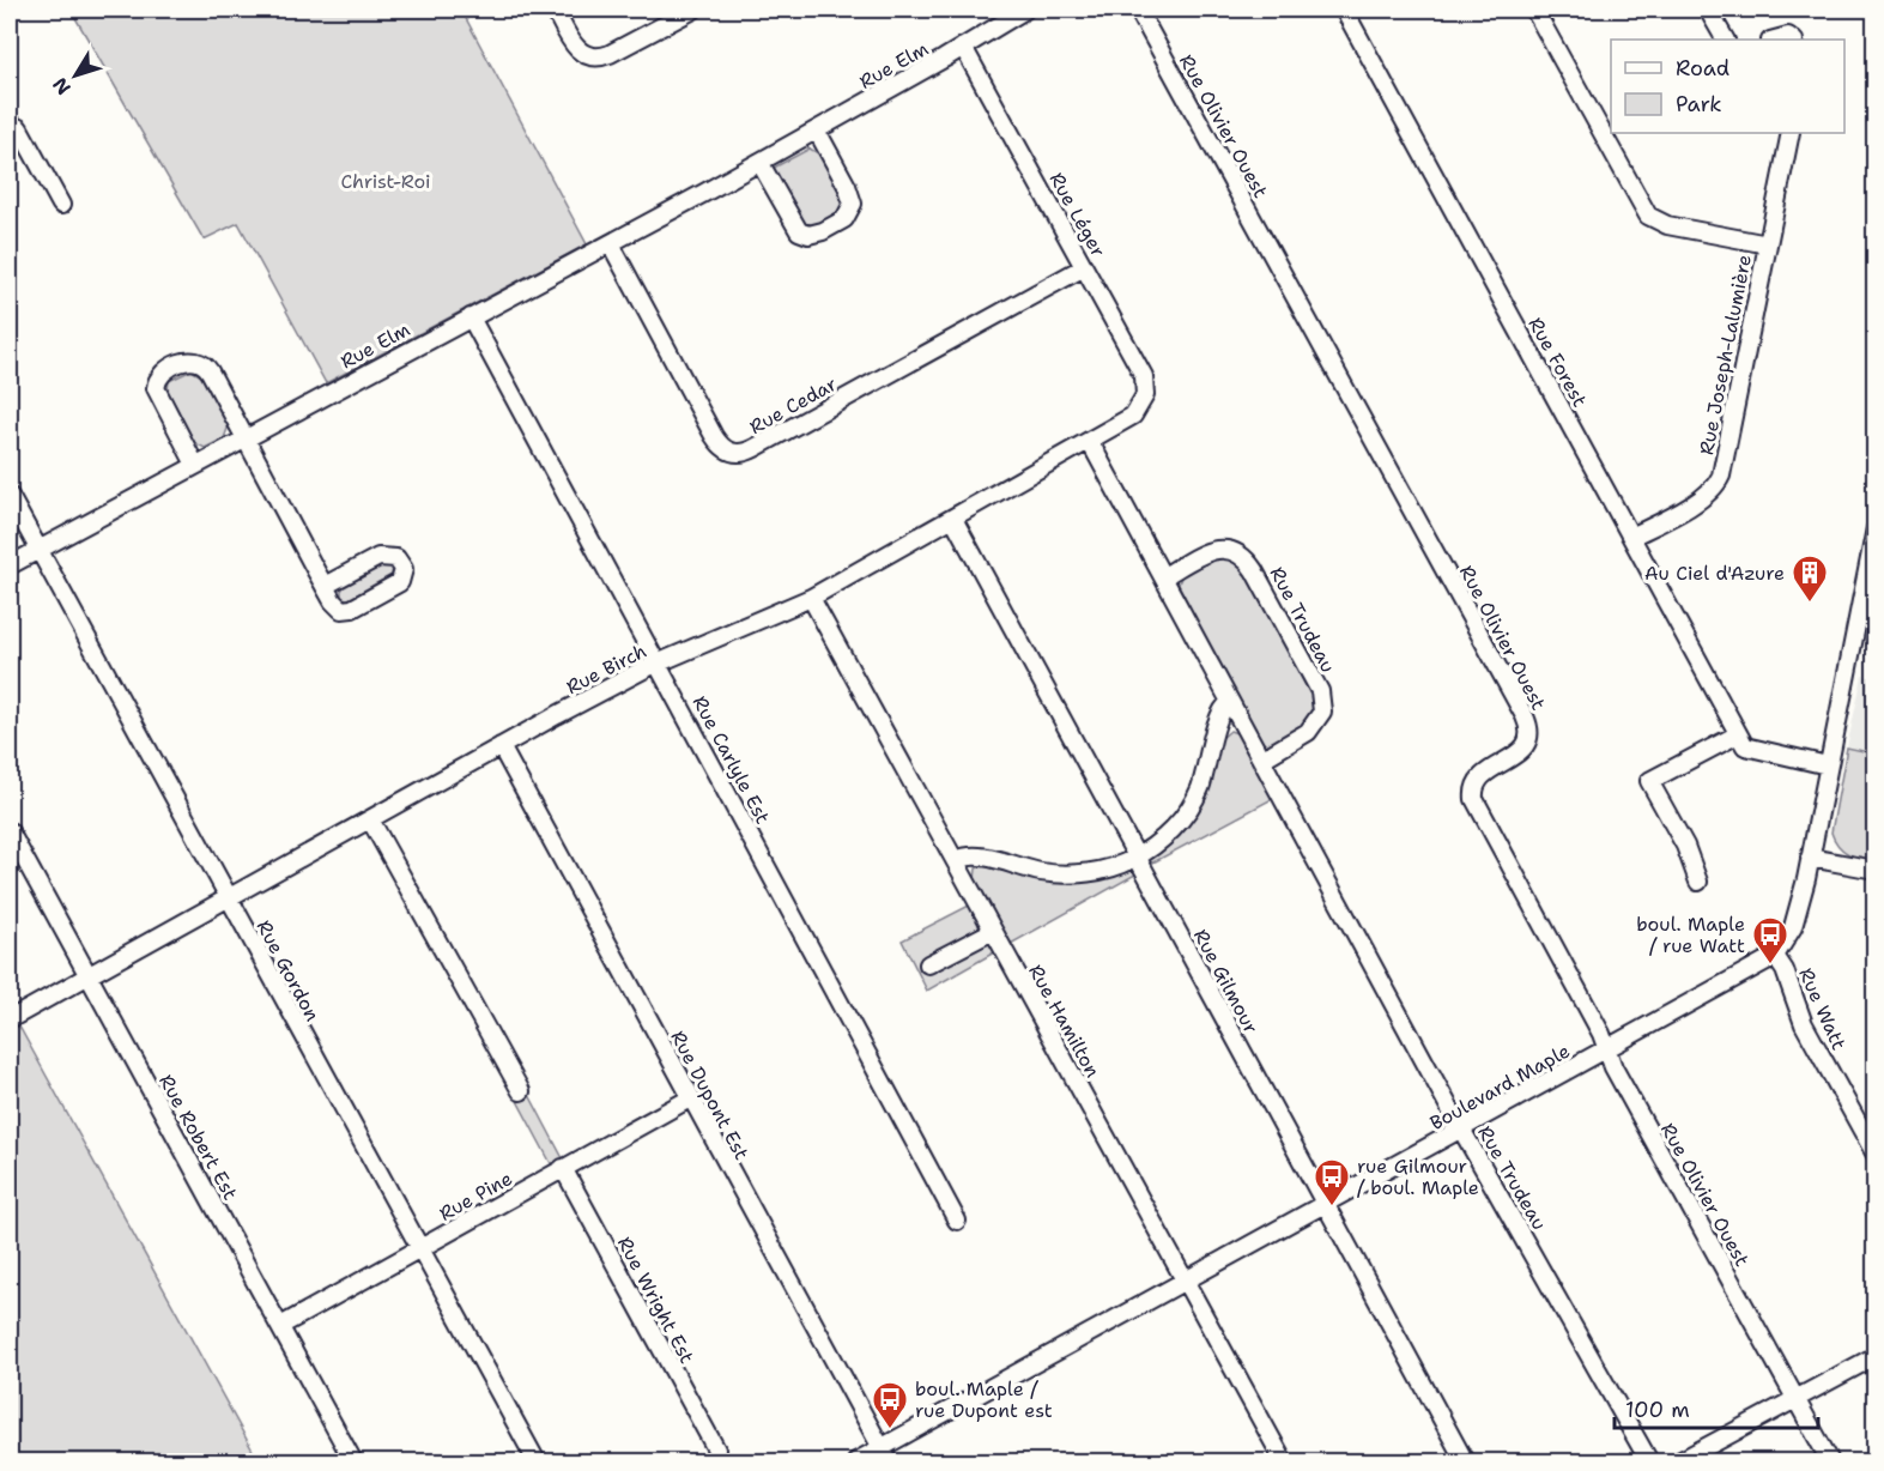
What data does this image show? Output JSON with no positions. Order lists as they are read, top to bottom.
{
  "streets": {
    "street": [
      "Rue Elm",
      "Rue Olivier Ouest",
      "Rue Léger",
      "Rue Joseph-Lalumière",
      "Rue Forest",
      "Rue Cedar",
      "Rue Trudeau",
      "Rue Birch",
      "Rue Carlyle Est",
      "Rue Gordon",
      "Rue Gilmour",
      "Rue Watt",
      "Rue Hamilton",
      "Boulevard Maple",
      "Rue Dupont Est",
      "Rue Robert Est",
      "Rue Pine",
      "Rue Wright Est"
    ]
  },
  "crossings": [
    ["Rue Elm", "Rue Léger"],
    ["Rue Elm", "Rue Cedar"],
    ["Rue Elm", "Rue Carlyle Est"],
    ["Rue Elm", "Rue Gordon"],
    ["Rue Olivier Ouest", "Boulevard Maple"],
    ["Rue Léger", "Rue Cedar"],
    ["Rue Léger", "Rue Birch"],
    ["Rue Joseph-Lalumière", "Rue Forest"],
    ["Rue Forest", "Boulevard Maple"],
    ["Rue Trudeau", "Rue Birch"],
    ["Rue Trudeau", "Boulevard Maple"],
    ["Rue Birch", "Rue Carlyle Est"],
    ["Rue Birch", "Rue Gordon"],
    ["Rue Birch", "Rue Gilmour"],
    ["Rue Birch", "Rue Hamilton"],
    ["Rue Birch", "Rue Dupont Est"],
    ["Rue Birch", "Rue Robert Est"],
    ["Rue Gordon", "Rue Pine"],
    ["Rue Gilmour", "Boulevard Maple"],
    ["Rue Watt", "Boulevard Maple"],
    ["Rue Hamilton", "Boulevard Maple"],
    ["Boulevard Maple", "Rue Dupont Est"],
    ["Rue Dupont Est", "Rue Pine"],
    ["Rue Robert Est", "Rue Pine"],
    ["Rue Pine", "Rue Wright Est"]
  ],
  "parks": ["Christ-Roi"],
  "places": {
    "building": ["Au Ciel d'Azure"],
    "bus stop": ["boul. Maple / rue Watt", "rue Gilmour / boul. Maple", "boul. Maple / rue Dupont est"]
  },
  "legend": ["Road", "Park"],
  "scale_bar": "100 m",
  "north": "bottom left"
}
